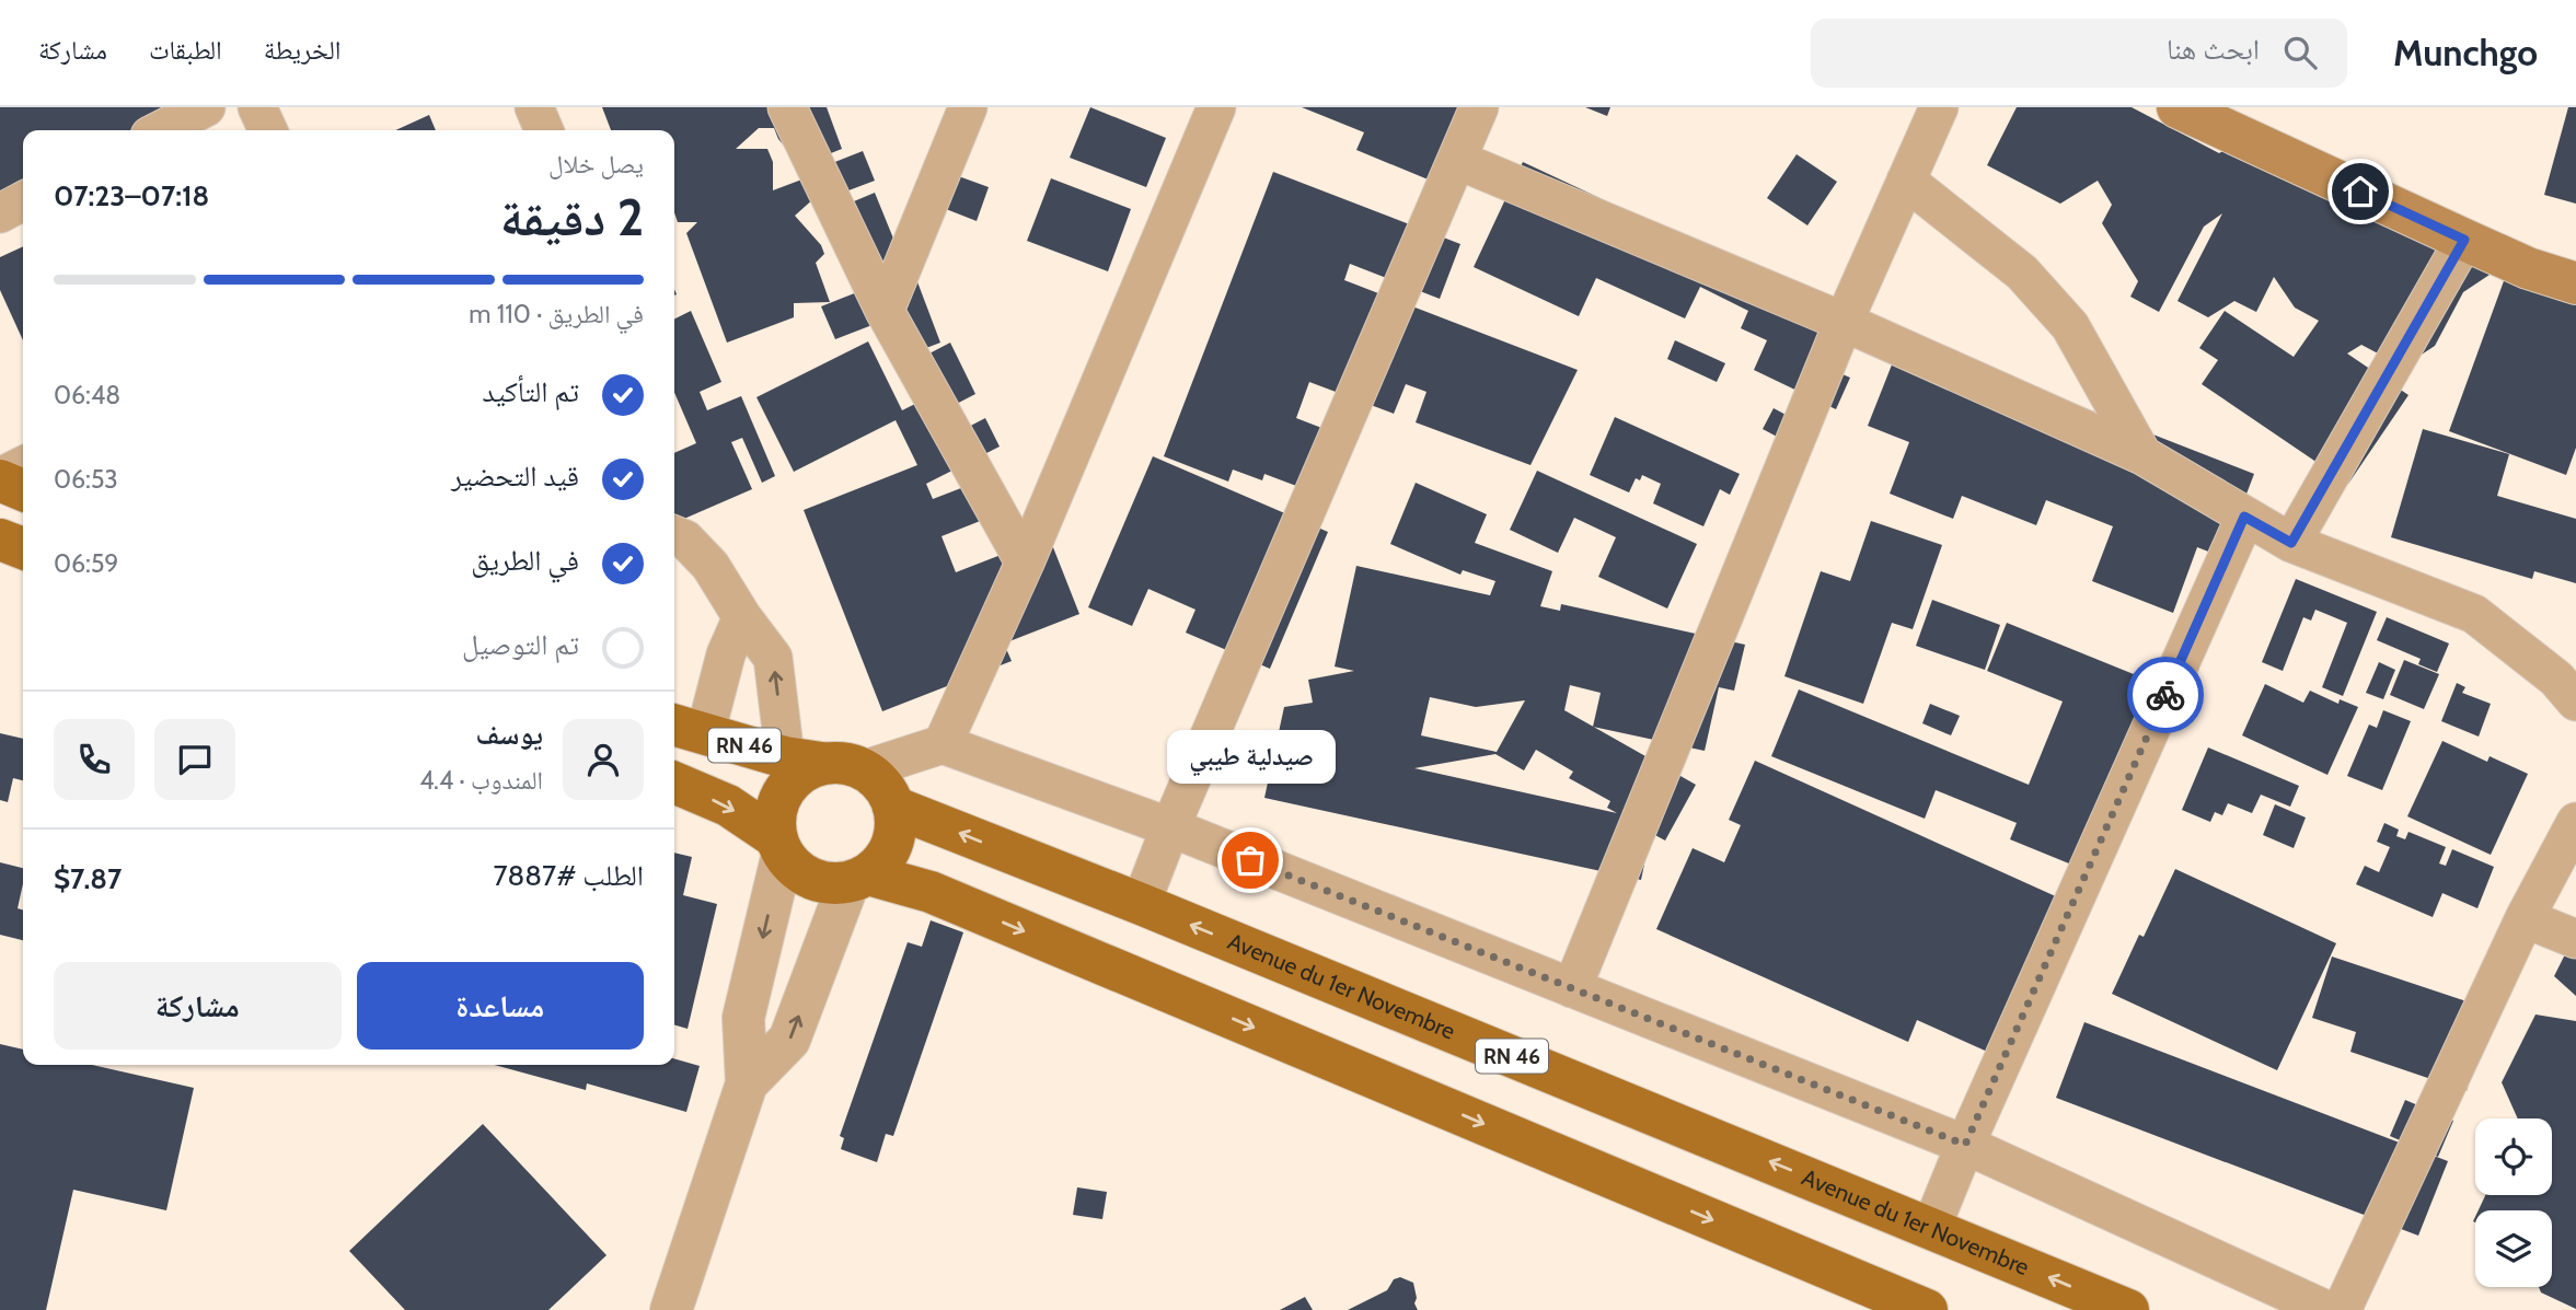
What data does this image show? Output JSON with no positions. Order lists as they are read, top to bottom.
{
  "streets": {
    "main road": ["RN 46", "Avenue du 1er Novembre"]
  },
  "crossings": [
    ["RN 46", "Avenue du 1er Novembre"]
  ],
  "places": ["صيدلية طيبي"],
  "page": {
    "header": "Munchgo",
    "search": "ابحث هنا",
    "nav": ["الخريطة", "الطبقات", "مشاركة"],
    "heading": ["2 دقيقة", "يصل خلال", "07:18–07:23"],
    "panel": [
      "يوسف",
      "المندوب · 4.4",
      "الطلب #7887",
      "$7.87"
    ],
    "bar": "في الطريق · 110 m",
    "list": [
      ["تم التأكيد", "06:48"],
      ["قيد التحضير", "06:53"],
      ["في الطريق", "06:59"],
      "تم التوصيل"
    ],
    "bubble": "صيدلية طيبي",
    "buttons": ["مساعدة", "مشاركة"]
  }
}
